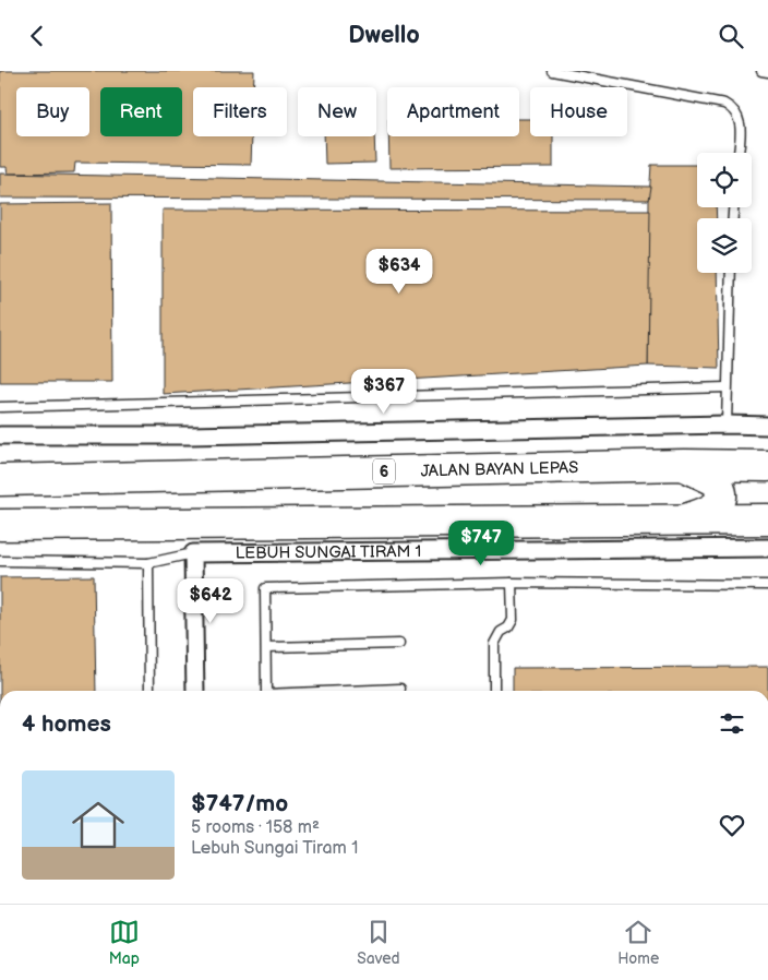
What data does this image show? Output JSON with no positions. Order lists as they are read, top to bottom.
{
  "streets": {
    "highway": ["JALAN BAYAN LEPAS", "6"],
    "street": ["LEBUH SUNGAI TIRAM 1"]
  },
  "page": {
    "header": "Dwello",
    "chip": [
      "Buy",
      "Rent",
      "Filters",
      "New",
      "Apartment",
      "House"
    ],
    "price": [
      "$634",
      "$367",
      "$747",
      "$642"
    ],
    "heading": "4 homes",
    "list": [
      {
        "name": "$747/mo",
        "note": "5 rooms · 158 m² · Lebuh Sungai Tiram 1"
      }
    ],
    "tabs": ["Map", "Saved", "Home"]
  }
}
